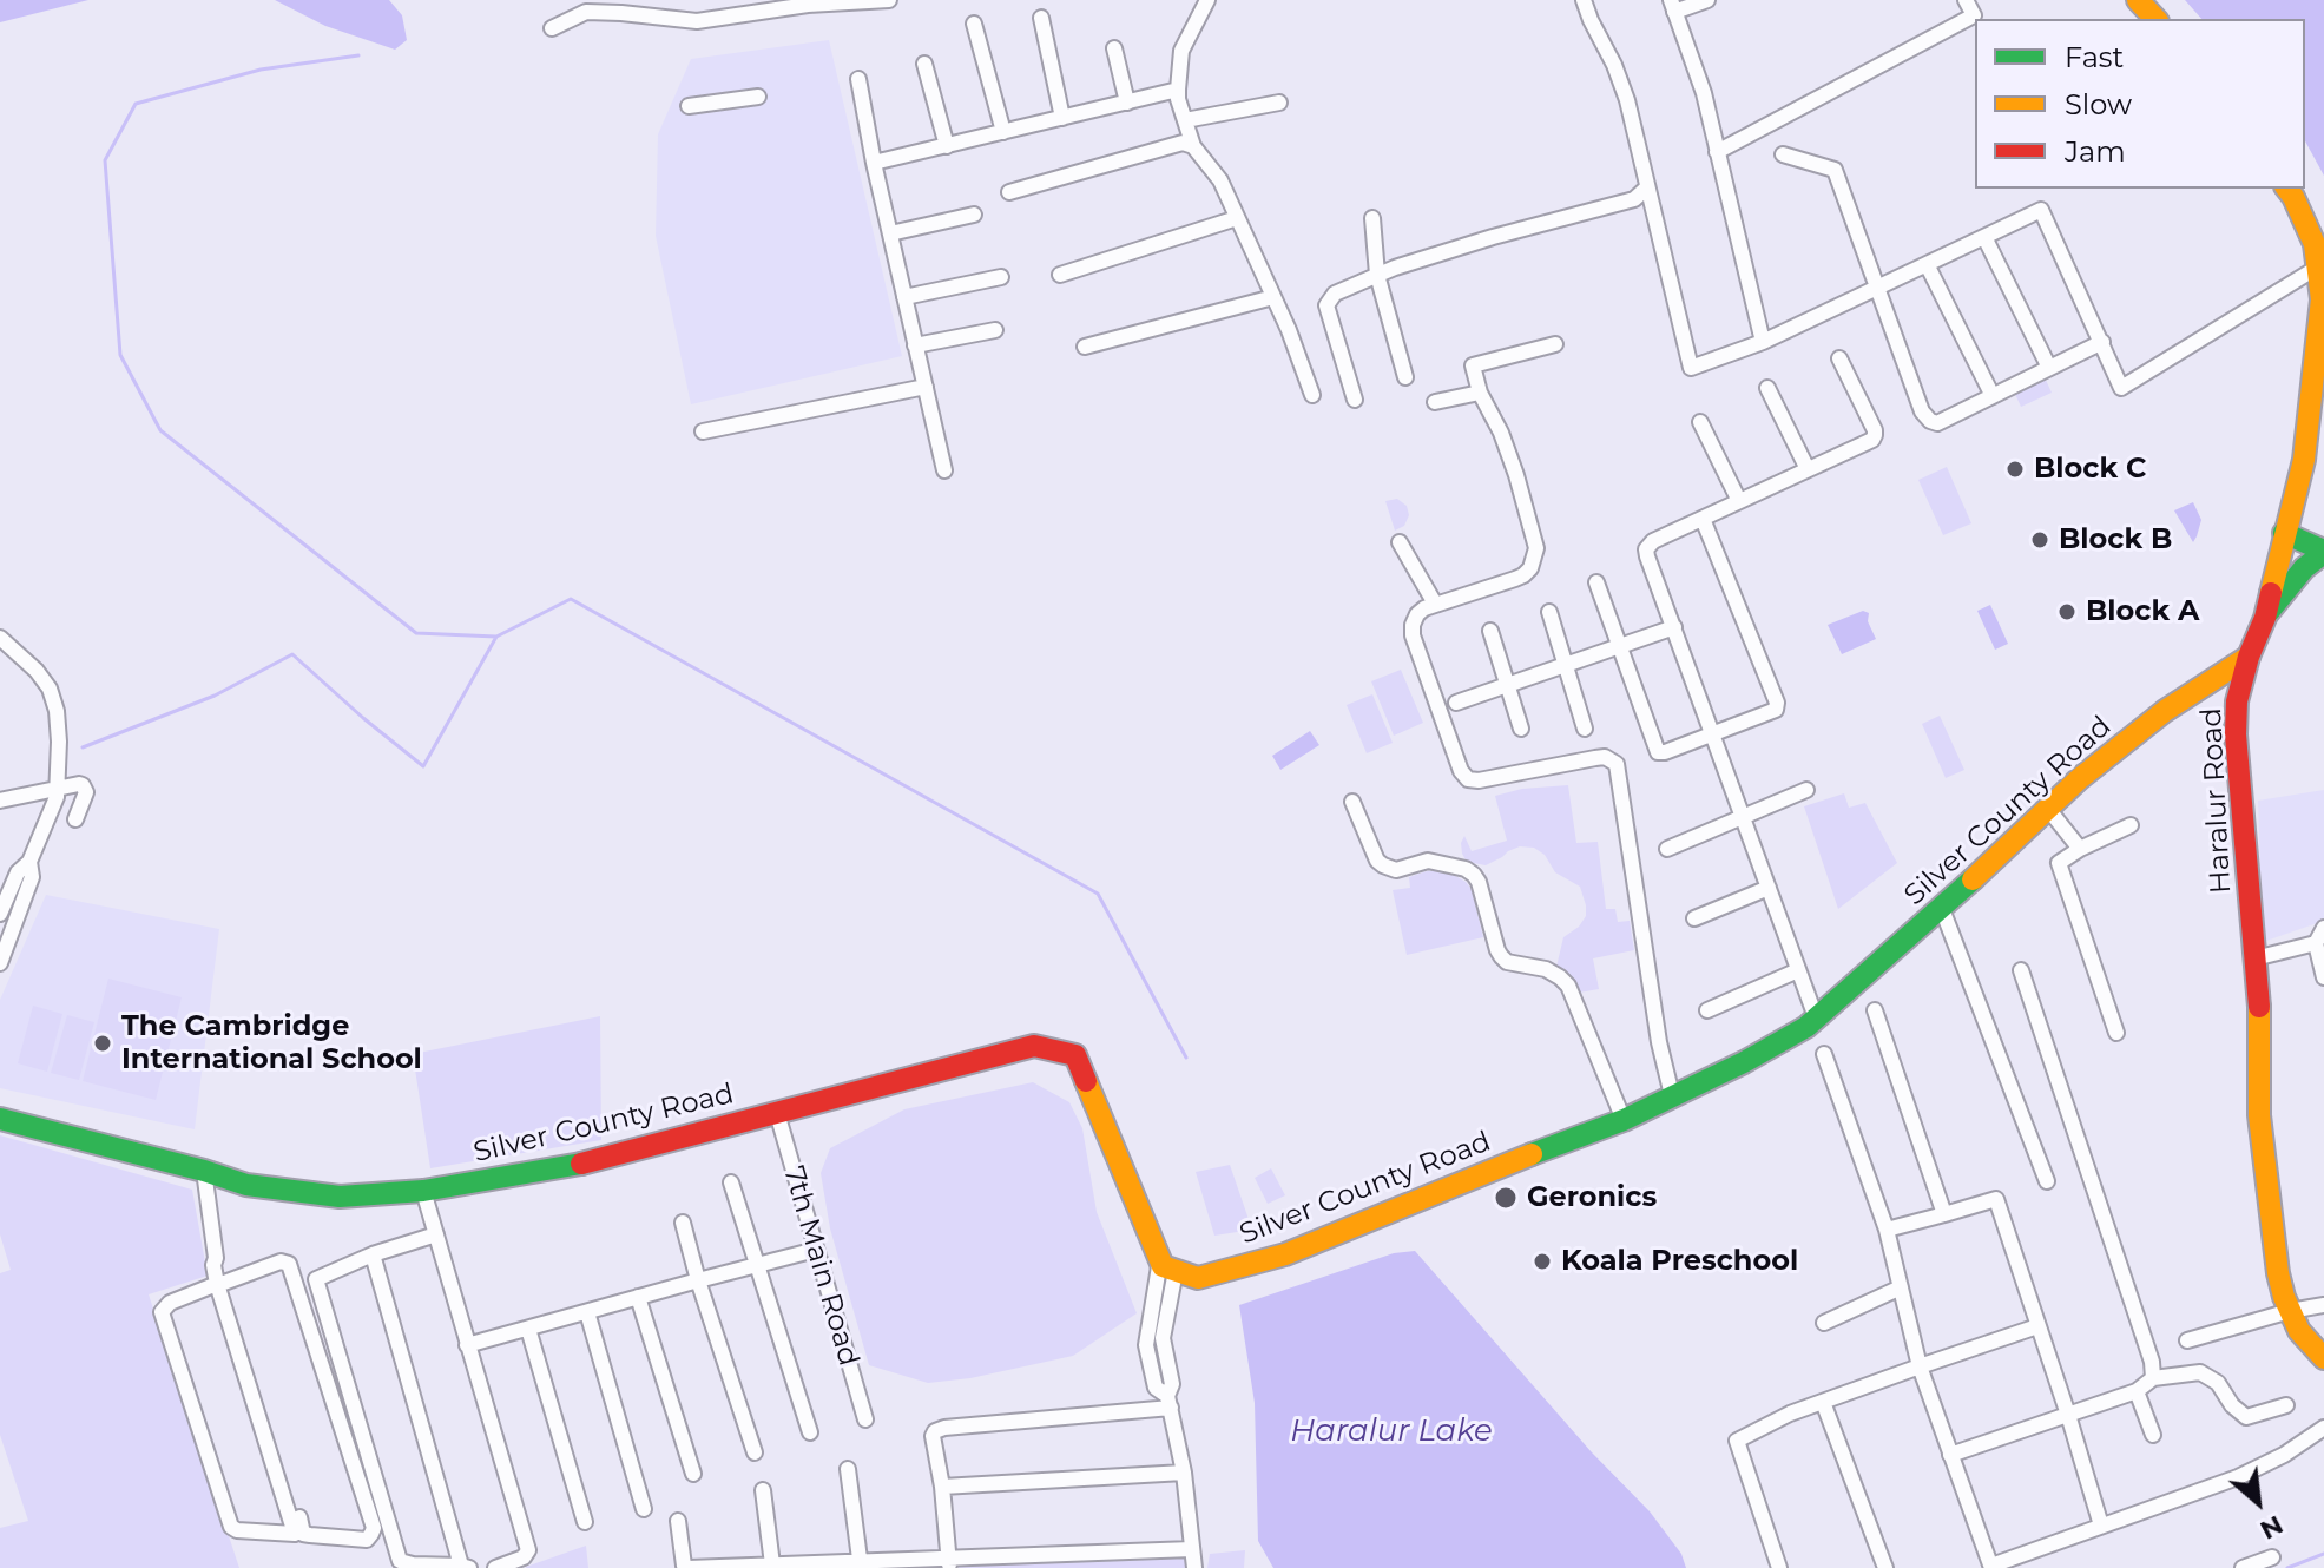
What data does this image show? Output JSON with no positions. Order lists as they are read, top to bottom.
{
  "streets": {
    "street": ["Haralur Road", "Silver County Road", "7th Main Road"]
  },
  "crossings": [
    ["Haralur Road", "Silver County Road"],
    ["Silver County Road", "7th Main Road"]
  ],
  "water": ["Haralur Lake"],
  "places": [
    "Block C",
    "Block B",
    "Block A",
    "The Cambridge International School",
    "Geronics",
    "Koala Preschool"
  ],
  "legend": ["Fast", "Slow", "Jam"],
  "north": "bottom right"
}
